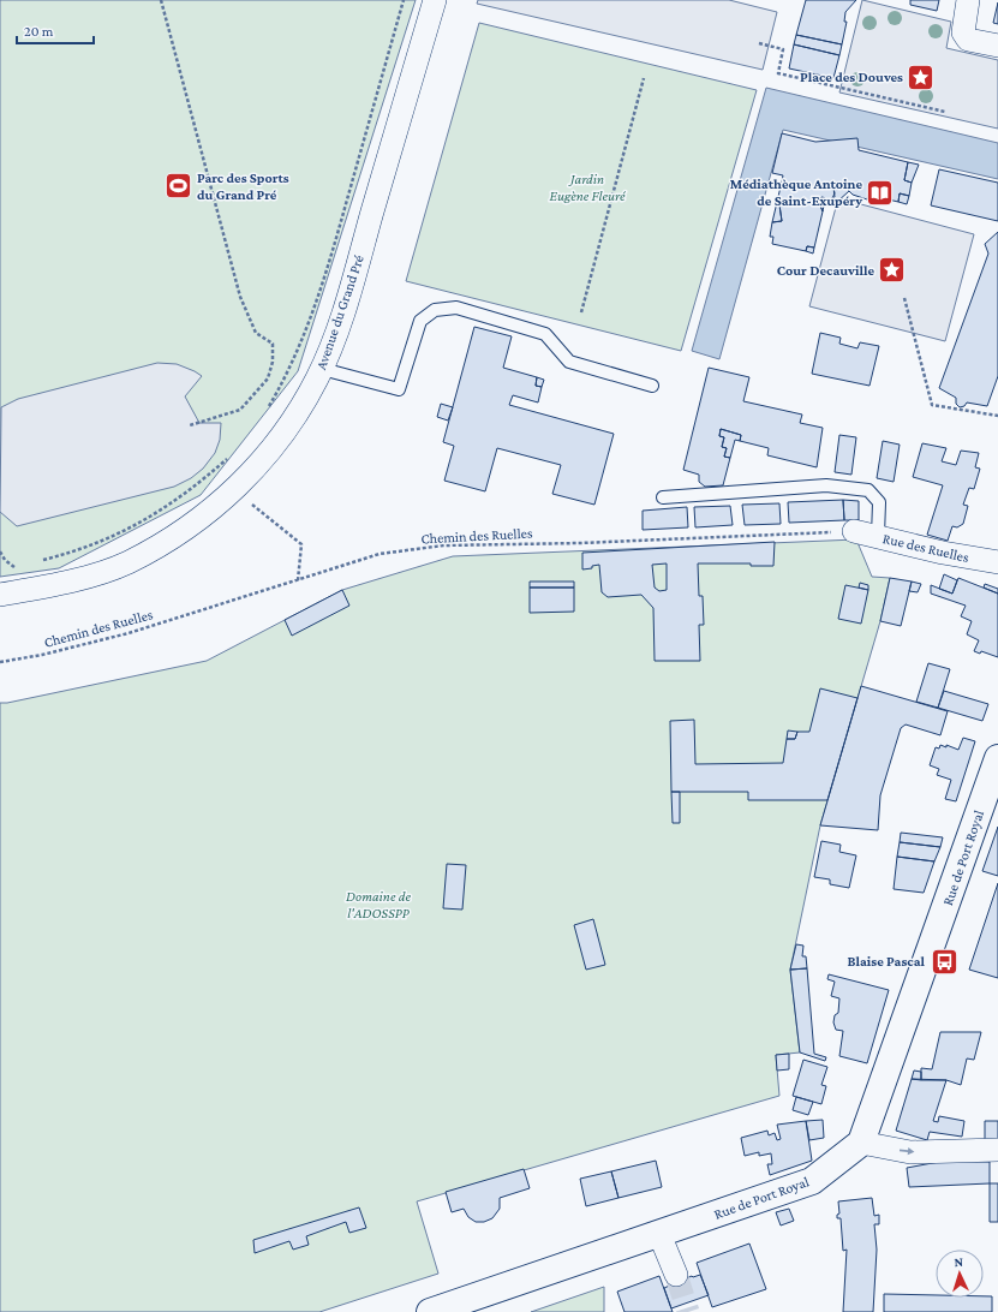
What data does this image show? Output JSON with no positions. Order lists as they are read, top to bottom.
{
  "streets": {
    "street": ["Avenue du Grand Pré", "Rue des Ruelles", "Rue de Port Royal"],
    "path": ["Chemin des Ruelles"]
  },
  "crossings": [
    ["Chemin des Ruelles", "Rue des Ruelles"]
  ],
  "parks": ["Jardin Eugène Fleuré", "Domaine de l'ADOSSPP"],
  "places": {
    "place": ["Place des Douves", "Cour Decauville"],
    "sports": ["Parc des Sports du Grand Pré"],
    "library": ["Médiathèque Antoine de Saint-Exupéry"],
    "bus stop": ["Blaise Pascal"]
  },
  "scale_bar": "20 m",
  "north": "top"
}
